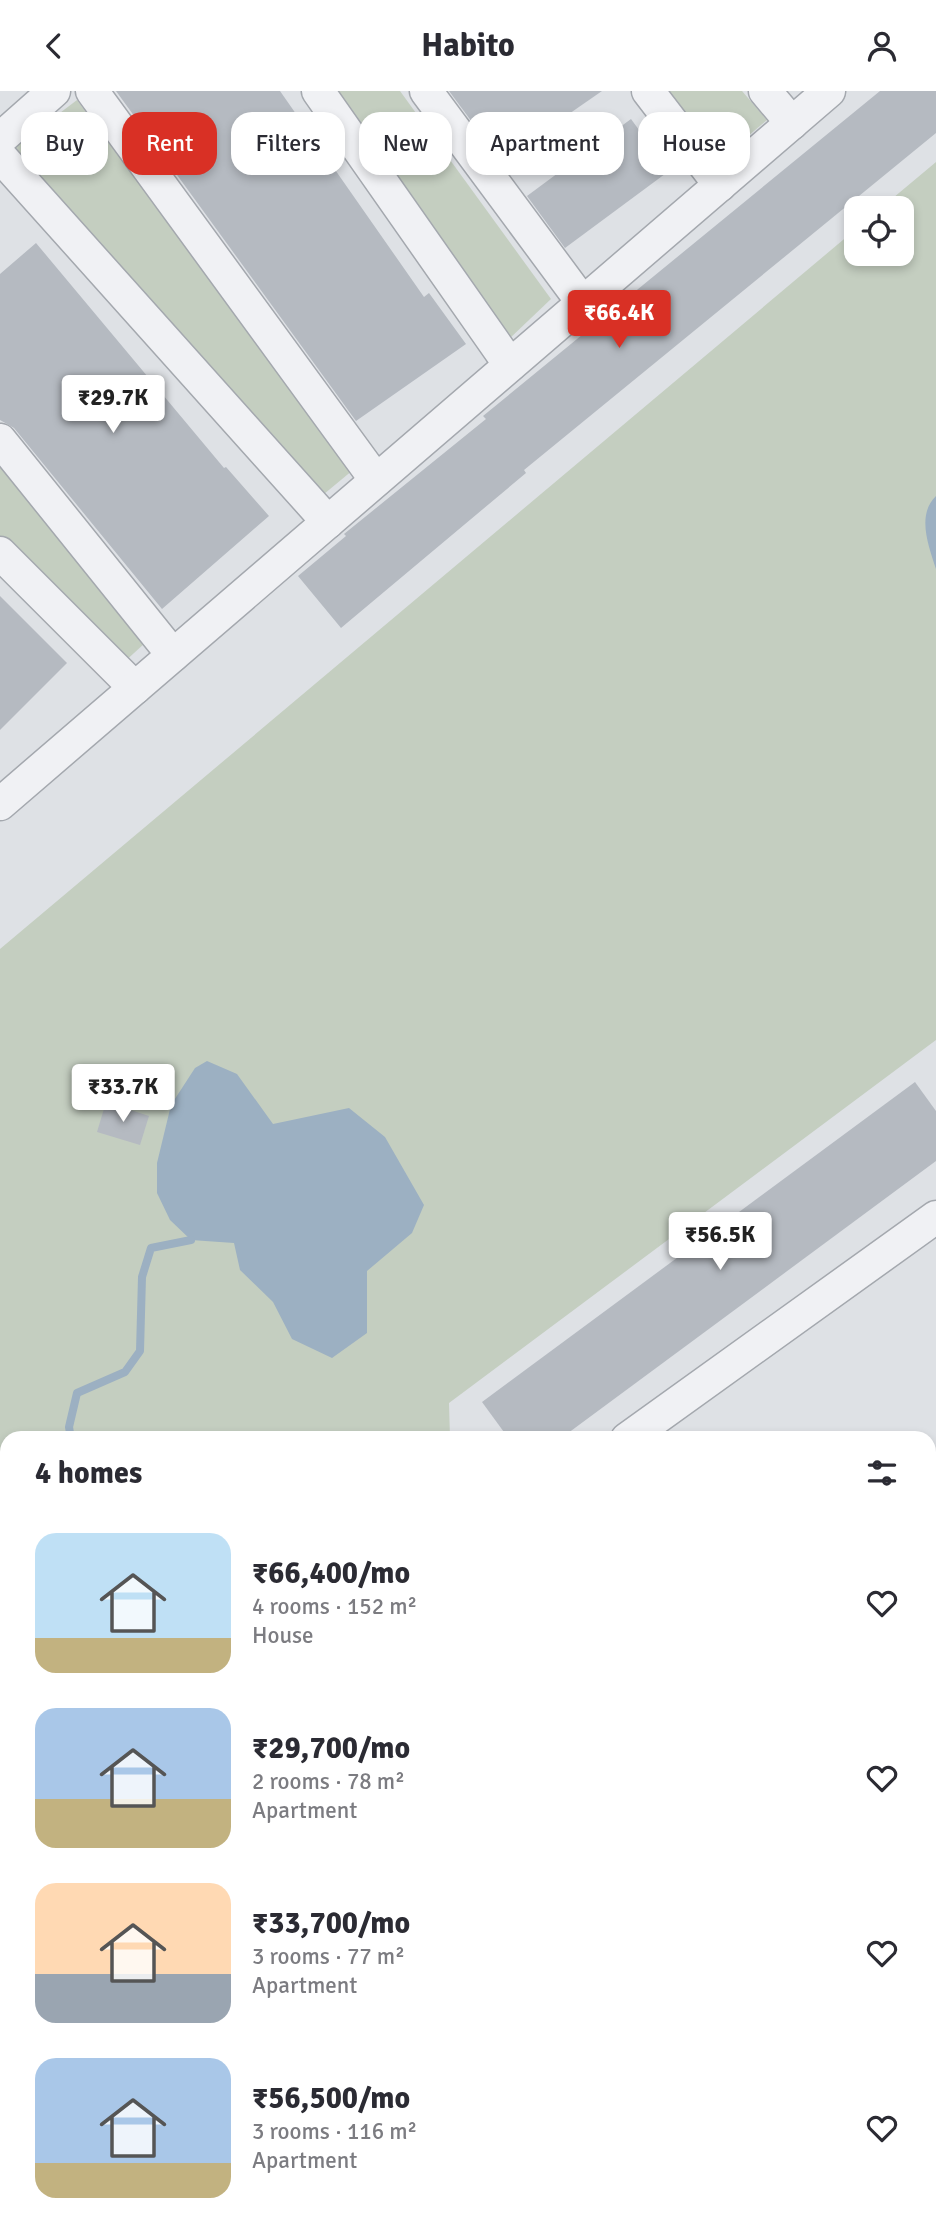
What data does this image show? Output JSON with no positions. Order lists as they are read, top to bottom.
{
  "page": {
    "header": "Habito",
    "chip": [
      "Buy",
      "Rent",
      "Filters",
      "New",
      "Apartment",
      "House"
    ],
    "price": [
      "₹66.4K",
      "₹29.7K",
      "₹33.7K",
      "₹56.5K"
    ],
    "heading": "4 homes",
    "list": [
      {
        "name": "₹66,400/mo",
        "note": "4 rooms · 152 m² · House"
      },
      {
        "name": "₹29,700/mo",
        "note": "2 rooms · 78 m² · Apartment"
      },
      {
        "name": "₹33,700/mo",
        "note": "3 rooms · 77 m² · Apartment"
      },
      {
        "name": "₹56,500/mo",
        "note": "3 rooms · 116 m² · Apartment"
      }
    ]
  }
}
